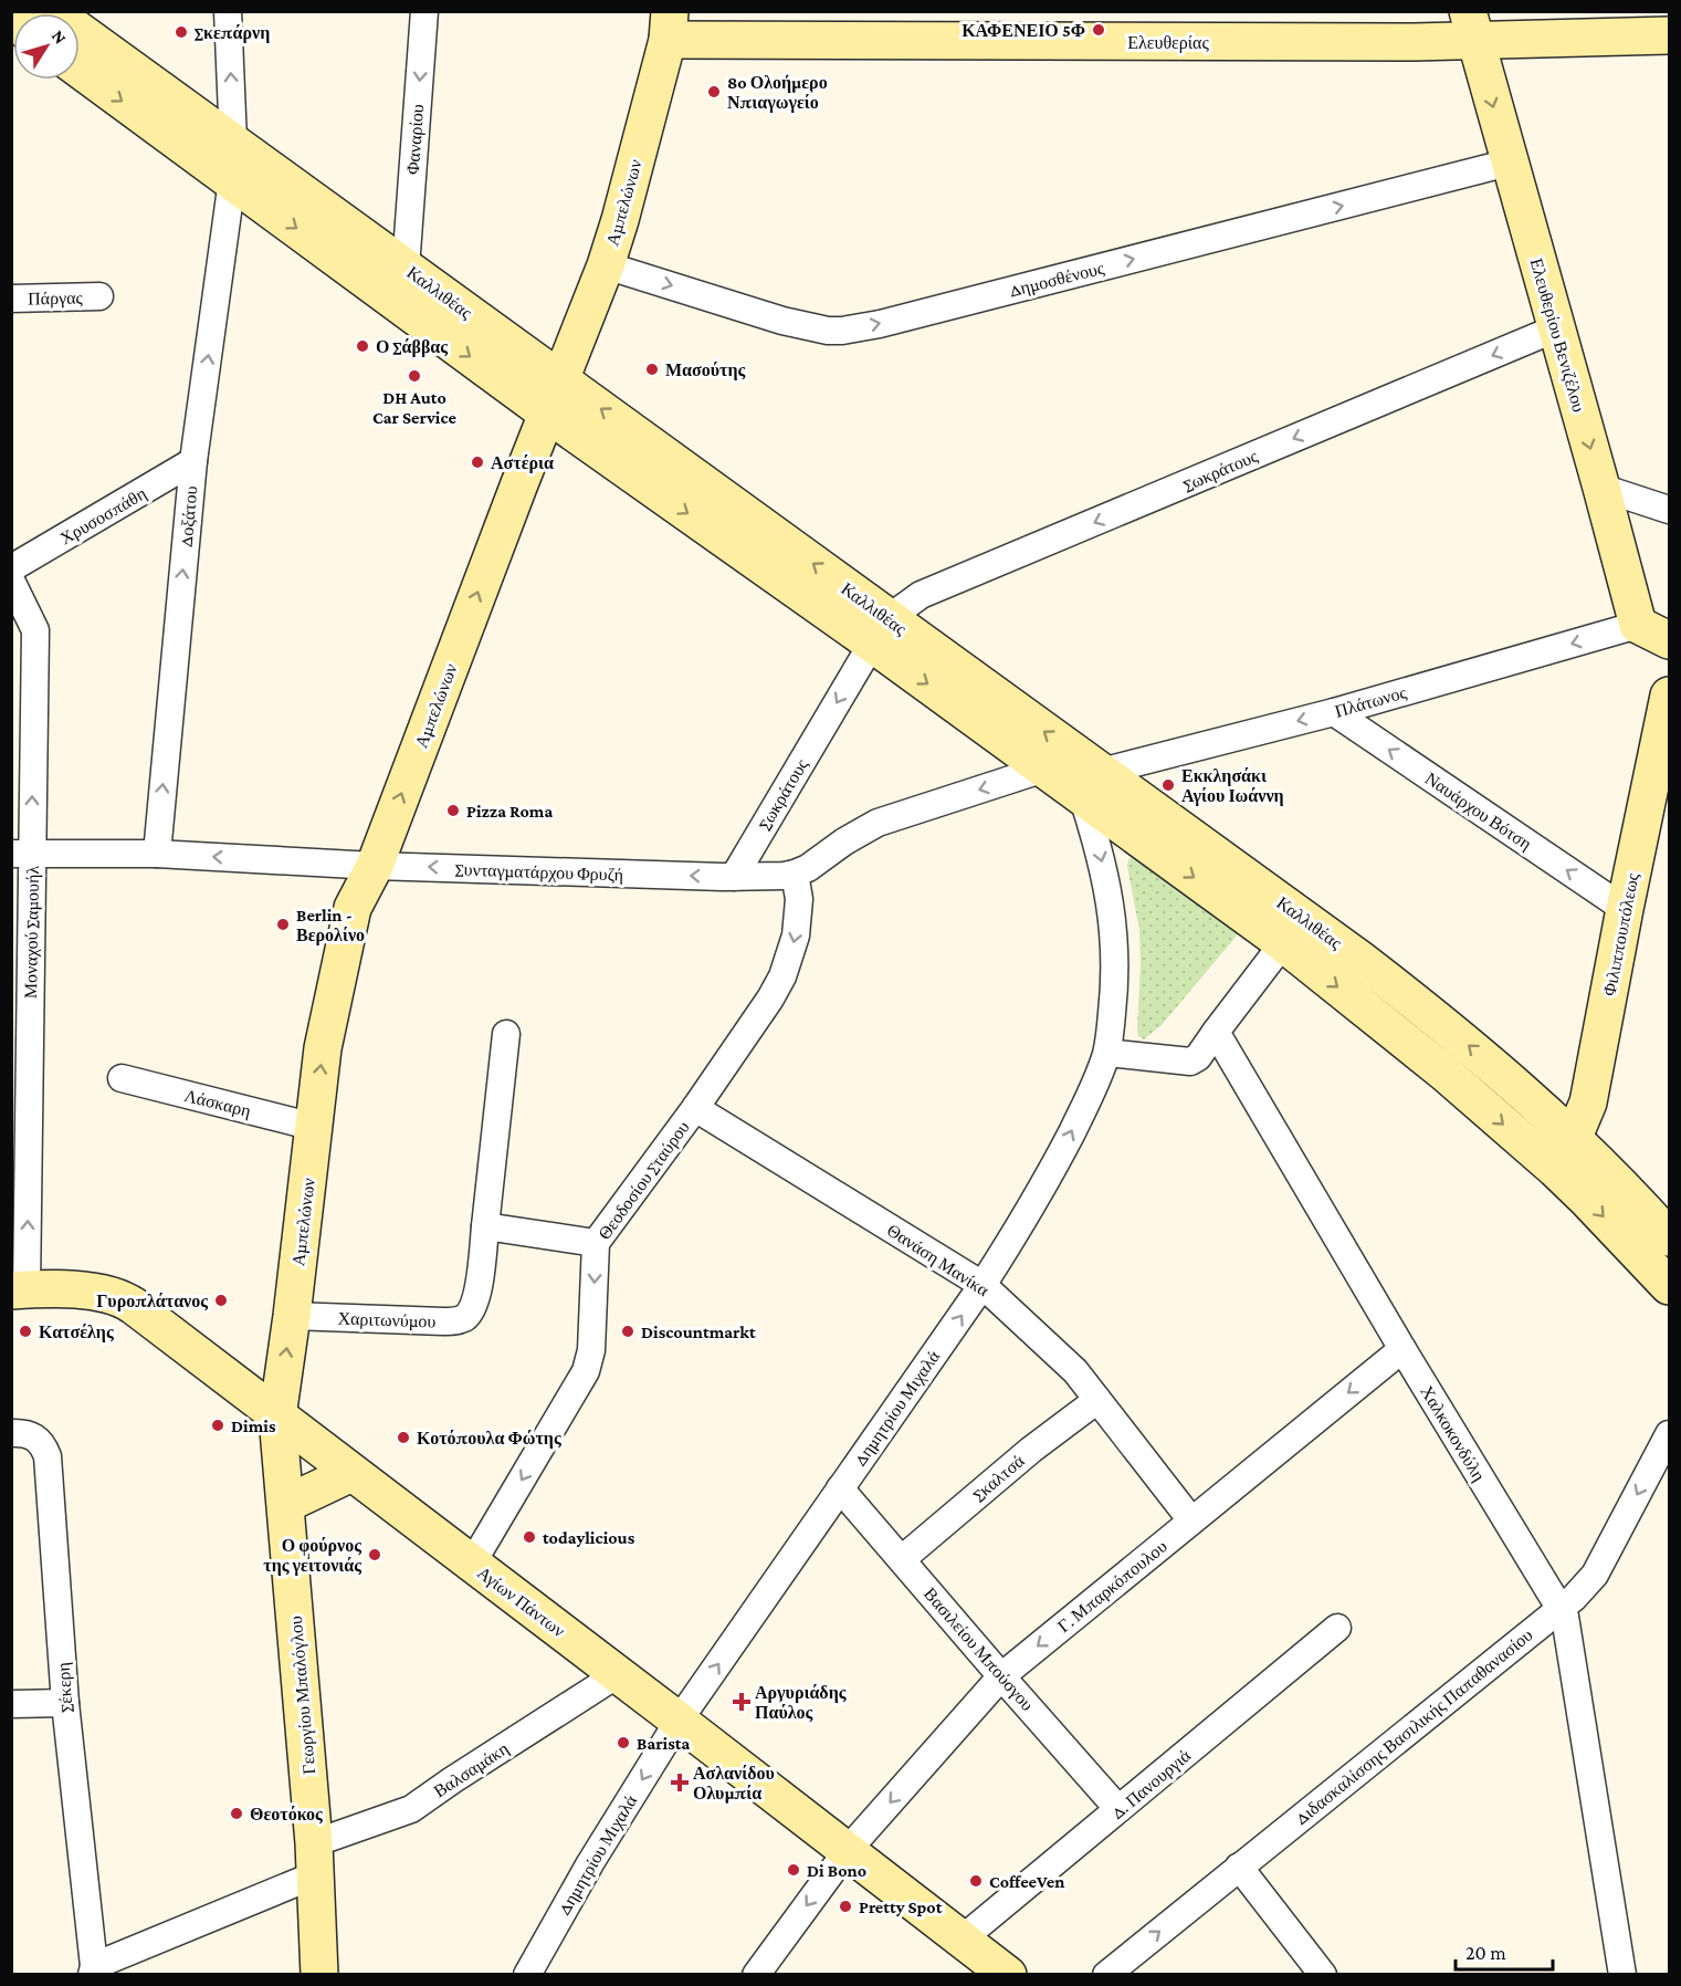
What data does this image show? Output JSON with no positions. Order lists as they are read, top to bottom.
{
  "streets": {
    "street": [
      "Ελευθερίας",
      "Φαναρίου",
      "Αμπελώνων",
      "Δημοσθένους",
      "Καλλιθέας",
      "Πάργας",
      "Ελευθερίου Βενιζέλου",
      "Σωκράτους",
      "Χρυσοσπάθη",
      "Δοξάτου",
      "Πλάτωνος",
      "Ναυάρχου Βότση",
      "Συνταγματάρχου Φρυζή",
      "Μοναχού Σαμουήλ",
      "Φιλιππουπόλεως",
      "Λάσκαρη",
      "Θεοδοσίου Σταύρου",
      "Θανάση Μανίκα",
      "Χαριτωνύμου",
      "Δημητρίου Μιχαλά",
      "Χαλκοκονδύλη",
      "Σκαλτσά",
      "Γ. Μπαρκόπουλου",
      "Αγίων Πάντων",
      "Βασιλείου Μπούσγου",
      "Σέκερη",
      "Γεωργίου Μπαλόγλου",
      "Διδασκαλίσσης Βασιλικής Παπαθανασίου",
      "Βαλσαμάκη",
      "Δ. Πανουργιά"
    ]
  },
  "crossings": [
    ["Ελευθερίας", "Αμπελώνων"],
    ["Ελευθερίας", "Ελευθερίου Βενιζέλου"],
    ["Φαναρίου", "Καλλιθέας"],
    ["Αμπελώνων", "Δημοσθένους"],
    ["Αμπελώνων", "Καλλιθέας"],
    ["Αμπελώνων", "Συνταγματάρχου Φρυζή"],
    ["Αμπελώνων", "Λάσκαρη"],
    ["Αμπελώνων", "Χαριτωνύμου"],
    ["Αμπελώνων", "Αγίων Πάντων"],
    ["Αμπελώνων", "Γεωργίου Μπαλόγλου"],
    ["Δημοσθένους", "Ελευθερίου Βενιζέλου"],
    ["Καλλιθέας", "Σωκράτους"],
    ["Καλλιθέας", "Δοξάτου"],
    ["Καλλιθέας", "Πλάτωνος"],
    ["Καλλιθέας", "Συνταγματάρχου Φρυζή"],
    ["Καλλιθέας", "Φιλιππουπόλεως"],
    ["Καλλιθέας", "Δημητρίου Μιχαλά"],
    ["Ελευθερίου Βενιζέλου", "Σωκράτους"],
    ["Ελευθερίου Βενιζέλου", "Πλάτωνος"],
    ["Σωκράτους", "Συνταγματάρχου Φρυζή"],
    ["Χρυσοσπάθη", "Δοξάτου"],
    ["Δοξάτου", "Συνταγματάρχου Φρυζή"],
    ["Πλάτωνος", "Ναυάρχου Βότση"],
    ["Πλάτωνος", "Δημητρίου Μιχαλά"],
    ["Ναυάρχου Βότση", "Φιλιππουπόλεως"],
    ["Συνταγματάρχου Φρυζή", "Μοναχού Σαμουήλ"],
    ["Συνταγματάρχου Φρυζή", "Θεοδοσίου Σταύρου"],
    ["Μοναχού Σαμουήλ", "Αγίων Πάντων"],
    ["Θεοδοσίου Σταύρου", "Θανάση Μανίκα"],
    ["Θεοδοσίου Σταύρου", "Αγίων Πάντων"],
    ["Θανάση Μανίκα", "Δημητρίου Μιχαλά"],
    ["Θανάση Μανίκα", "Σκαλτσά"],
    ["Θανάση Μανίκα", "Γ. Μπαρκόπουλου"],
    ["Δημητρίου Μιχαλά", "Αγίων Πάντων"],
    ["Δημητρίου Μιχαλά", "Βασιλείου Μπούσγου"],
    ["Χαλκοκονδύλη", "Γ. Μπαρκόπουλου"],
    ["Χαλκοκονδύλη", "Διδασκαλίσσης Βασιλικής Παπαθανασίου"],
    ["Σκαλτσά", "Βασιλείου Μπούσγου"],
    ["Γ. Μπαρκόπουλου", "Αγίων Πάντων"],
    ["Γ. Μπαρκόπουλου", "Βασιλείου Μπούσγου"],
    ["Αγίων Πάντων", "Γεωργίου Μπαλόγλου"],
    ["Αγίων Πάντων", "Βαλσαμάκη"],
    ["Αγίων Πάντων", "Δ. Πανουργιά"],
    ["Βασιλείου Μπούσγου", "Δ. Πανουργιά"],
    ["Σέκερη", "Γεωργίου Μπαλόγλου"],
    ["Σέκερη", "Βαλσαμάκη"],
    ["Γεωργίου Μπαλόγλου", "Βαλσαμάκη"]
  ],
  "one_way": [
    "Αμπελώνων",
    "Δημοσθένους",
    "Ελευθερίου Βενιζέλου",
    "Σωκράτους",
    "Δοξάτου",
    "Πλάτωνος",
    "Ναυάρχου Βότση",
    "Συνταγματάρχου Φρυζή",
    "Μοναχού Σαμουήλ",
    "Θεοδοσίου Σταύρου",
    "Γ. Μπαρκόπουλου"
  ],
  "places": {
    "other": [
      "ΚΑΦΕΝΕΙΟ 5Φ",
      "Σκεπάρνη",
      "8o Ολοήμερο Νπιαγωγείο",
      "Ο Σάββας",
      "Μασούτης",
      "DH Auto Car Service",
      "Αστέρια",
      "Εκκλησάκι Αγίου Ιωάννη",
      "Pizza Roma",
      "Berlin - Βερολίνο",
      "Γυροπλάτανος",
      "Κατσέλης",
      "Discountmarkt",
      "Dimis",
      "Κοτόπουλα Φώτης",
      "todaylicious",
      "Ο φούρνος της γειτονιάς",
      "Barista",
      "Θεοτόκος",
      "Di Bono",
      "CoffeeVen",
      "Pretty Spot"
    ],
    "health": ["Αργυριάδης Παύλος", "Ασλανίδου Ολυμπία"]
  },
  "scale_bar": "20 m",
  "north": "top right"
}
